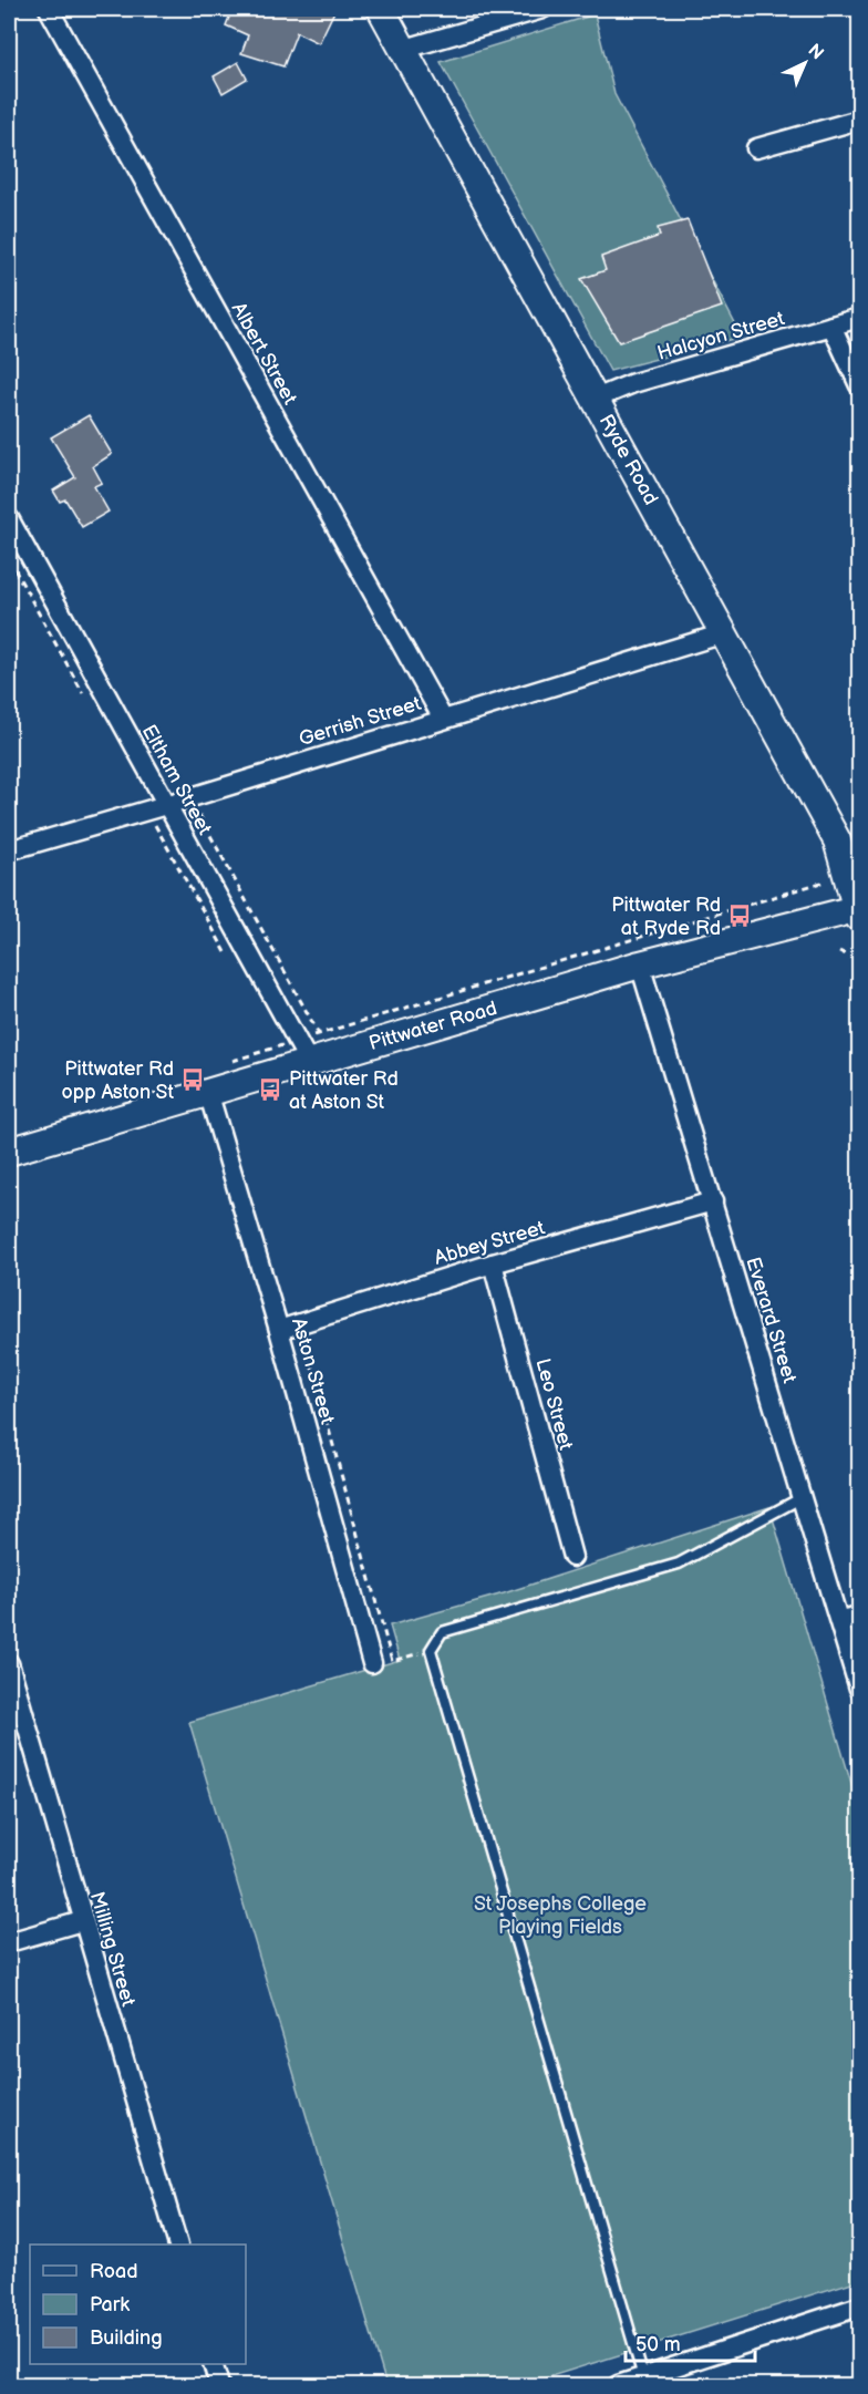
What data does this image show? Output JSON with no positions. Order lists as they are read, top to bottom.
{
  "streets": {
    "main road": ["Ryde Road", "Pittwater Road"],
    "street": [
      "Halcyon Street",
      "Albert Street",
      "Gerrish Street",
      "Eltham Street",
      "Abbey Street",
      "Everard Street",
      "Aston Street",
      "Leo Street",
      "Milling Street"
    ]
  },
  "crossings": [
    ["Halcyon Street", "Ryde Road"],
    ["Albert Street", "Gerrish Street"],
    ["Ryde Road", "Gerrish Street"],
    ["Ryde Road", "Pittwater Road"],
    ["Gerrish Street", "Eltham Street"],
    ["Eltham Street", "Pittwater Road"],
    ["Pittwater Road", "Everard Street"],
    ["Pittwater Road", "Aston Street"],
    ["Abbey Street", "Everard Street"],
    ["Abbey Street", "Aston Street"],
    ["Abbey Street", "Leo Street"]
  ],
  "parks": ["St Josephs College Playing Fields"],
  "places": {
    "bus stop": ["Pittwater Rd at Ryde Rd", "Pittwater Rd opp Aston St", "Pittwater Rd at Aston St"]
  },
  "legend": ["Road", "Park", "Building"],
  "scale_bar": "50 m",
  "north": "top right"
}
